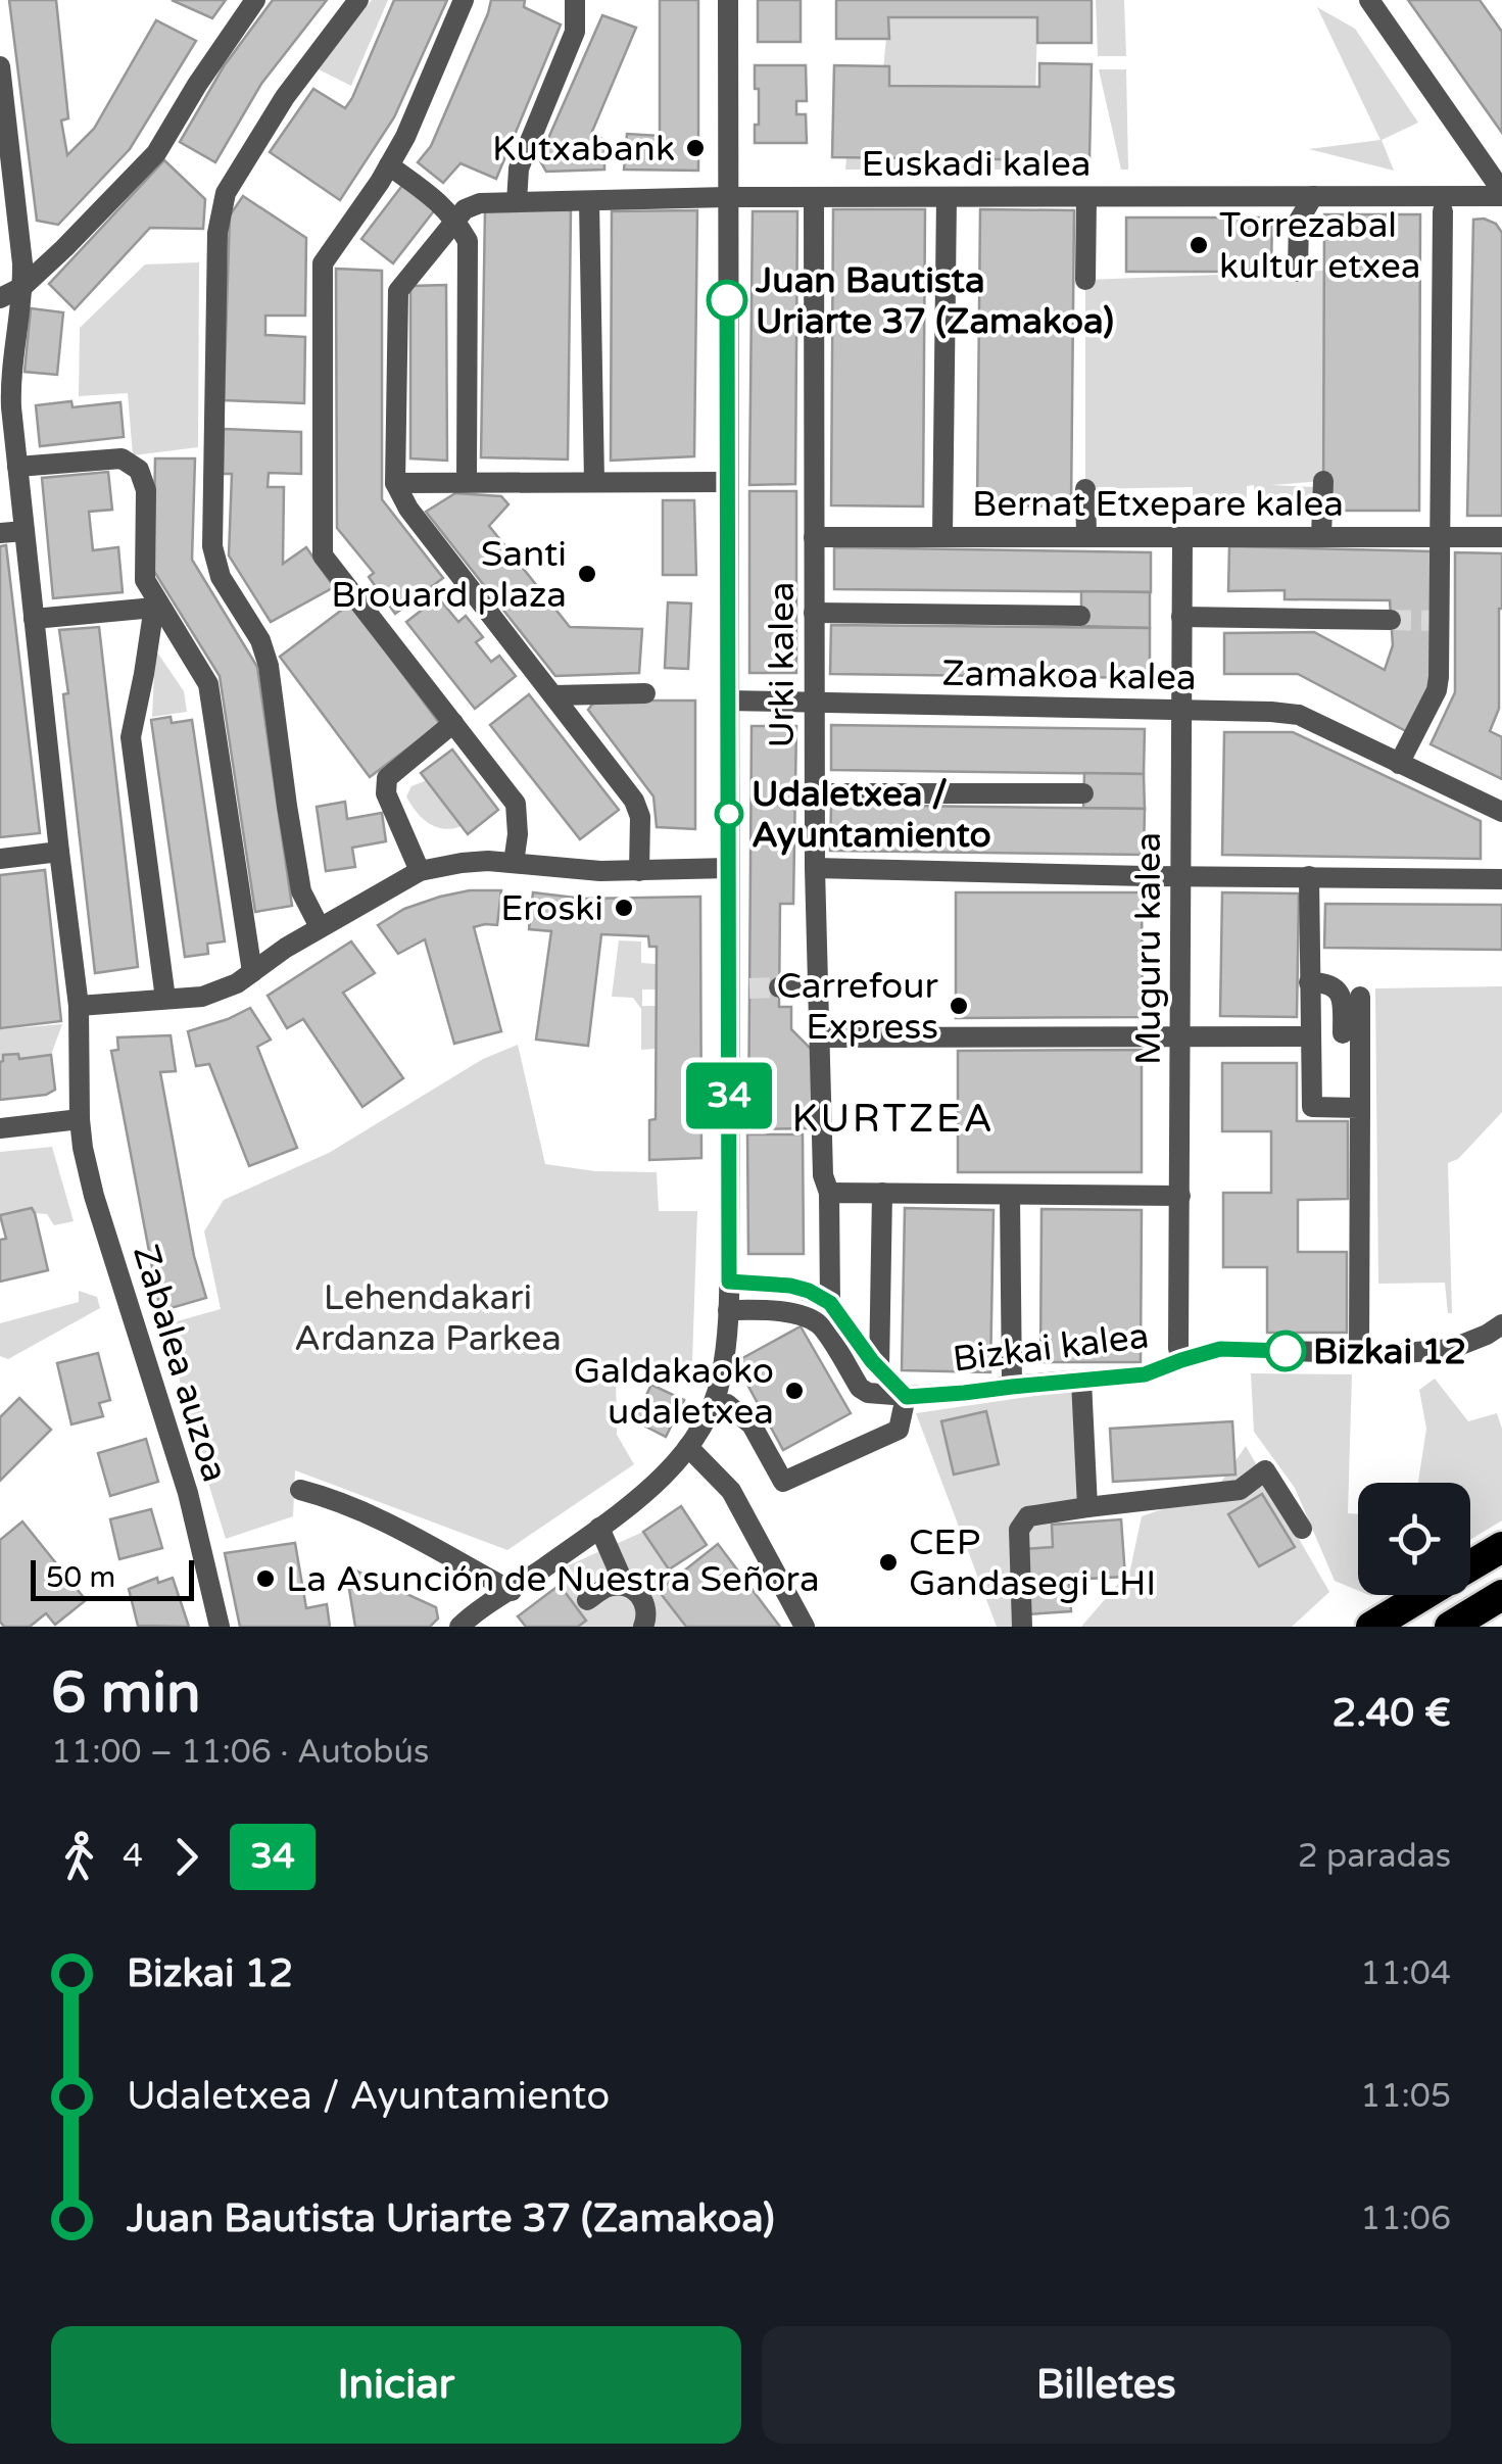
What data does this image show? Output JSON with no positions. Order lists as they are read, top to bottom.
{
  "streets": {
    "street": [
      "Euskadi kalea",
      "Bernat Etxepare kalea",
      "Urki kalea",
      "Zamakoa kalea",
      "Muguru kalea",
      "Bizkai kalea",
      "Zabalea auzoa"
    ]
  },
  "crossings": [
    ["Euskadi kalea", "Urki kalea"],
    ["Bernat Etxepare kalea", "Urki kalea"],
    ["Bernat Etxepare kalea", "Muguru kalea"],
    ["Urki kalea", "Zamakoa kalea"],
    ["Urki kalea", "Bizkai kalea"],
    ["Zamakoa kalea", "Muguru kalea"],
    ["Muguru kalea", "Bizkai kalea"]
  ],
  "districts": ["KURTZEA"],
  "parks": ["Lehendakari Ardanza Parkea"],
  "places": [
    "Kutxabank",
    "Torrezabal kultur etxea",
    "Juan Bautista Uriarte 37 (Zamakoa)",
    "Santi Brouard plaza",
    "Udaletxea / Ayuntamiento",
    "Eroski",
    "Carrefour Express",
    "Bizkai 12",
    "Galdakaoko udaletxea",
    "CEP Gandasegi LHI",
    "La Asunción de Nuestra Señora"
  ],
  "lines": ["bus line 34"],
  "scale_bar": "50 m",
  "page": {
    "on_map": "34",
    "scale": "50 m",
    "heading": ["6 min", "11:00 – 11:06 · Autobús", "2.40 €"],
    "legs": ["4", "34", "2 paradas"],
    "list": [
      {
        "name": "Bizkai 12",
        "value": "11:04"
      },
      {
        "name": "Udaletxea / Ayuntamiento",
        "value": "11:05"
      },
      {
        "name": "Juan Bautista Uriarte 37 (Zamakoa)",
        "value": "11:06"
      }
    ],
    "buttons": ["Iniciar", "Billetes"]
  }
}
